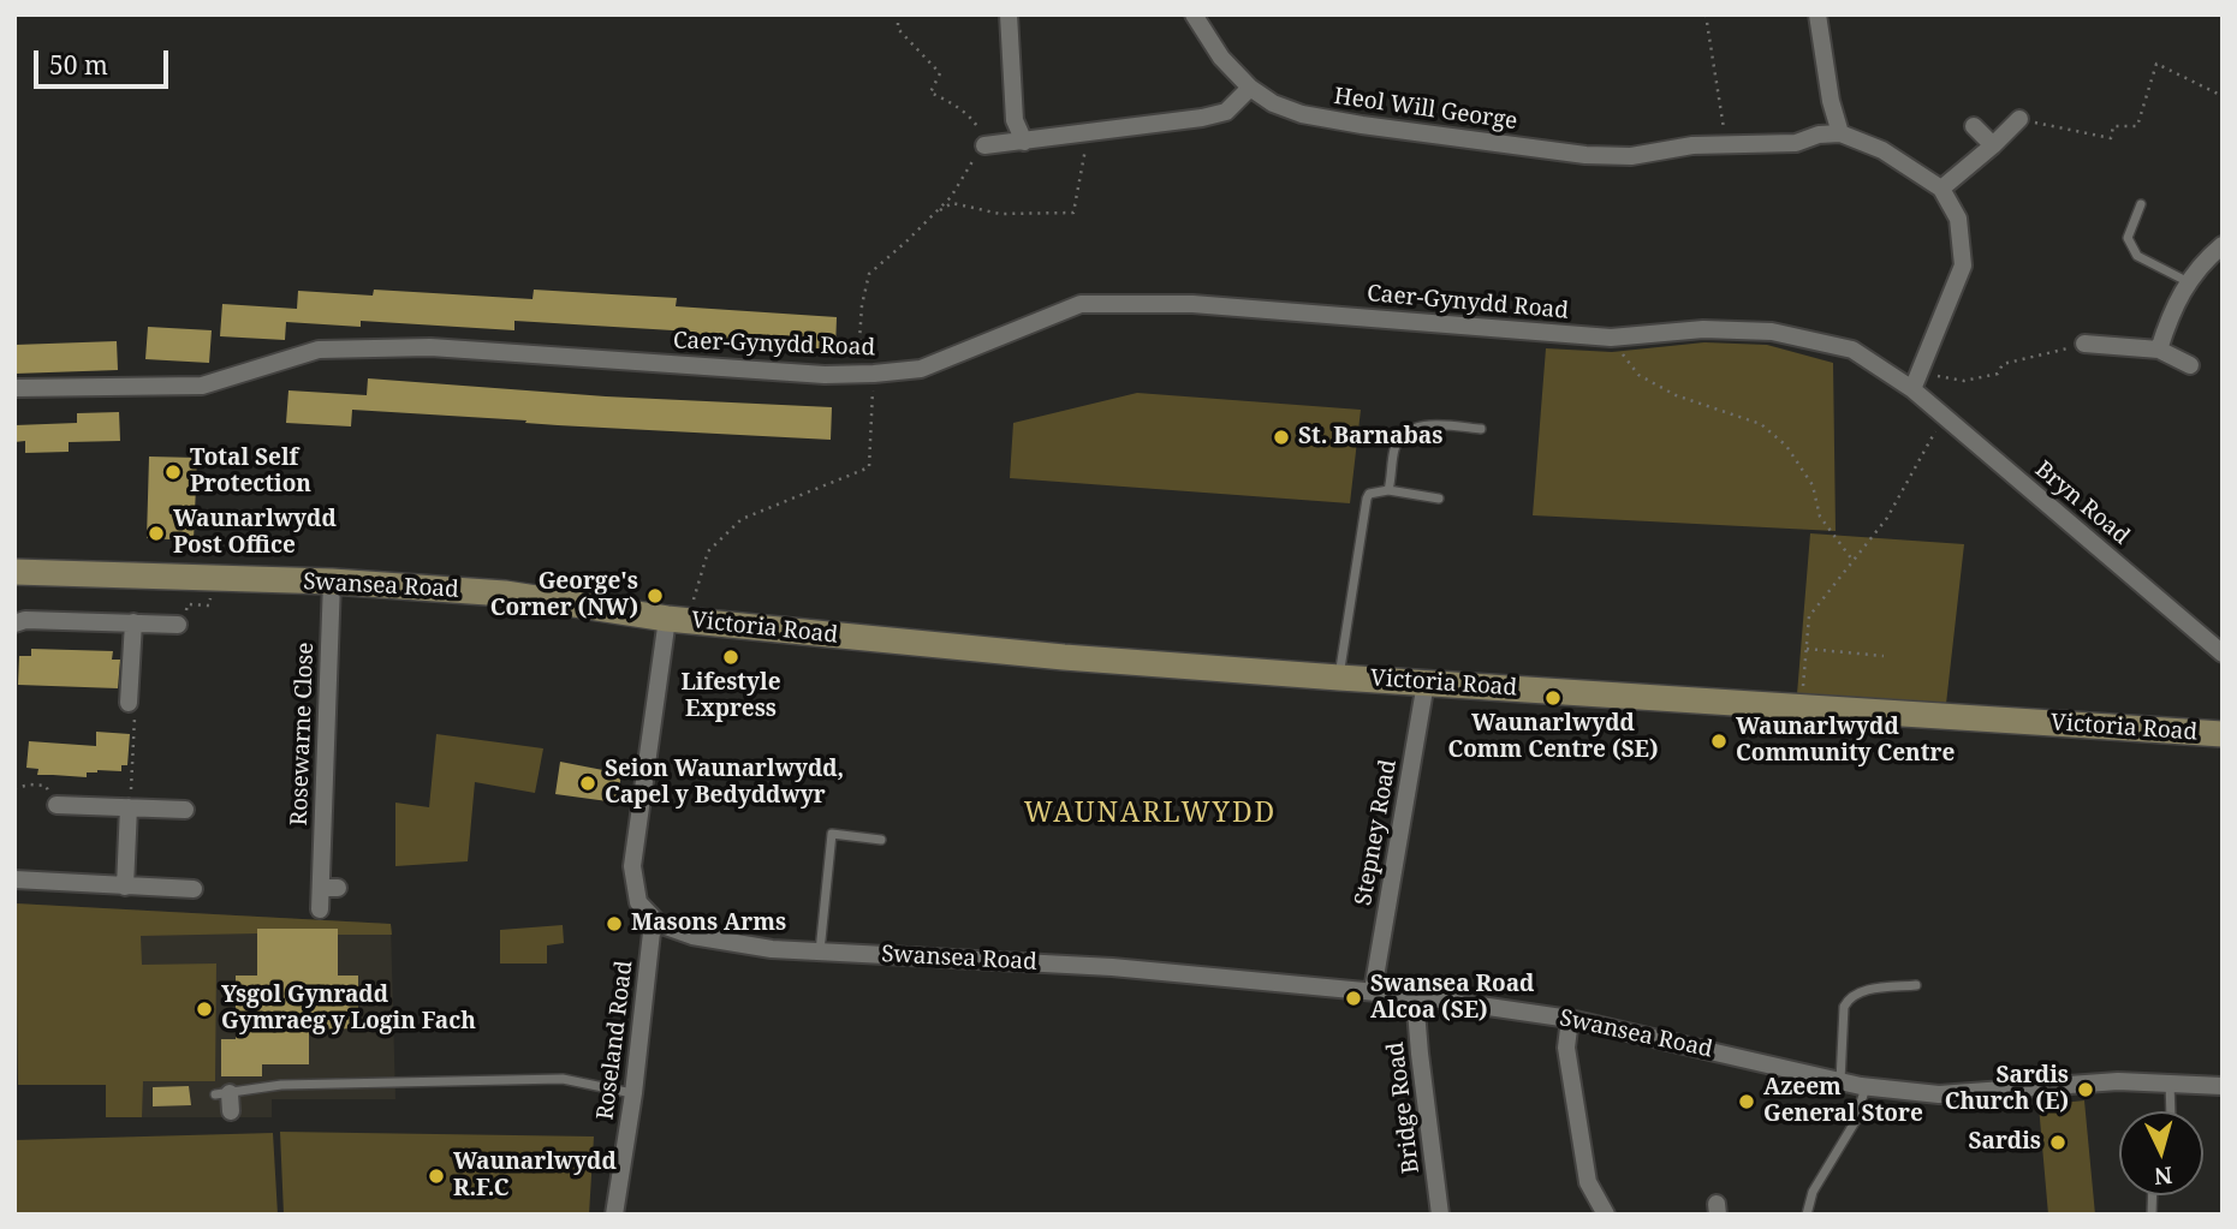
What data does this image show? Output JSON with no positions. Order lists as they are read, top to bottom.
{
  "streets": {
    "main road": ["Swansea Road", "Victoria Road"],
    "street": [
      "Heol Will George",
      "Caer-Gynydd Road",
      "Bryn Road",
      "Rosewarne Close",
      "Stepney Road",
      "Roseland Road",
      "Bridge Road"
    ]
  },
  "crossings": [
    ["Caer-Gynydd Road", "Bryn Road"],
    ["Swansea Road", "Victoria Road"],
    ["Swansea Road", "Rosewarne Close"],
    ["Swansea Road", "Stepney Road"],
    ["Swansea Road", "Roseland Road"],
    ["Swansea Road", "Bridge Road"],
    ["Victoria Road", "Stepney Road"]
  ],
  "districts": ["WAUNARLWYDD"],
  "places": [
    "St. Barnabas",
    "Total Self Protection",
    "Waunarlwydd Post Office",
    "George's Corner (NW)",
    "Lifestyle Express",
    "Waunarlwydd Comm Centre (SE)",
    "Waunarlwydd Community Centre",
    "Seion Waunarlwydd, Capel y Bedyddwyr",
    "Masons Arms",
    "Swansea Road Alcoa (SE)",
    "Ysgol Gynradd Gymraeg y Login Fach",
    "Sardis Church (E)",
    "Azeem General Store",
    "Sardis",
    "Waunarlwydd R.F.C"
  ],
  "scale_bar": "50 m",
  "north": "bottom"
}
